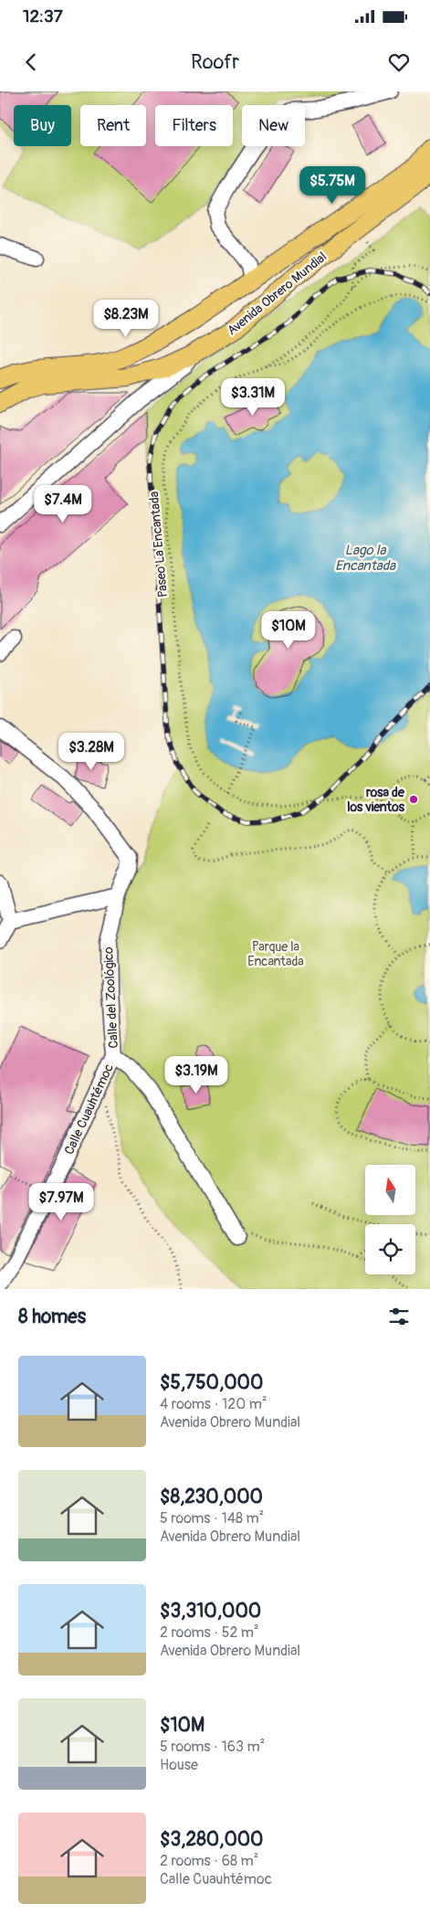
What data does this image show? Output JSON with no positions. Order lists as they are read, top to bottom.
{
  "streets": {
    "main road": ["Avenida Obrero Mundial"],
    "street": ["Calle del Zoológico", "Calle Cuauhtémoc"],
    "path": ["Paseo La Encantada"]
  },
  "crossings": [
    ["Calle del Zoológico", "Calle Cuauhtémoc"]
  ],
  "water": ["Lago la Encantada"],
  "parks": ["Parque la Encantada"],
  "places": ["rosa de los vientos"],
  "north": "top",
  "page": {
    "status": "12:37",
    "header": "Roofr",
    "chip": [
      "Buy",
      "Rent",
      "Filters",
      "New"
    ],
    "price": [
      "$5.75M",
      "$8.23M",
      "$3.31M",
      "$7.4M",
      "$10M",
      "$3.28M",
      "$3.19M",
      "$7.97M"
    ],
    "heading": "8 homes",
    "list": [
      {
        "name": "$5,750,000",
        "note": "4 rooms · 120 m² · Avenida Obrero Mundial"
      },
      {
        "name": "$8,230,000",
        "note": "5 rooms · 148 m² · Avenida Obrero Mundial"
      },
      {
        "name": "$3,310,000",
        "note": "2 rooms · 52 m² · Avenida Obrero Mundial"
      },
      {
        "name": "$10M",
        "note": "5 rooms · 163 m² · House"
      },
      {
        "name": "$3,280,000",
        "note": "2 rooms · 68 m² · Calle Cuauhtémoc"
      }
    ]
  }
}
